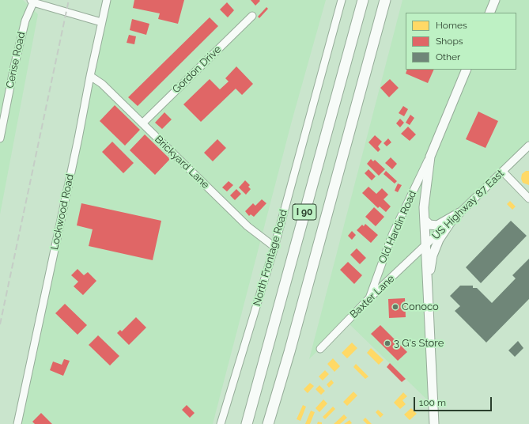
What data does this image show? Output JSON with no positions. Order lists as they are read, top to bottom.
{
  "streets": {
    "highway": ["I 90"],
    "main road": ["US Highway 87 East", "Old Hardin Road"],
    "street": [
      "Cerise Road",
      "Gordon Drive",
      "Brickyard Lane",
      "Lockwood Road",
      "North Frontage Road",
      "Baxter Lane"
    ]
  },
  "crossings": [
    ["Gordon Drive", "Brickyard Lane"],
    ["Brickyard Lane", "Lockwood Road"],
    ["Brickyard Lane", "North Frontage Road"],
    ["US Highway 87 East", "Old Hardin Road"],
    ["US Highway 87 East", "Baxter Lane"],
    ["Old Hardin Road", "Baxter Lane"]
  ],
  "places": ["Conoco", "3 G's Store"],
  "legend": ["Homes", "Shops", "Other"],
  "scale_bar": "100 m"
}
